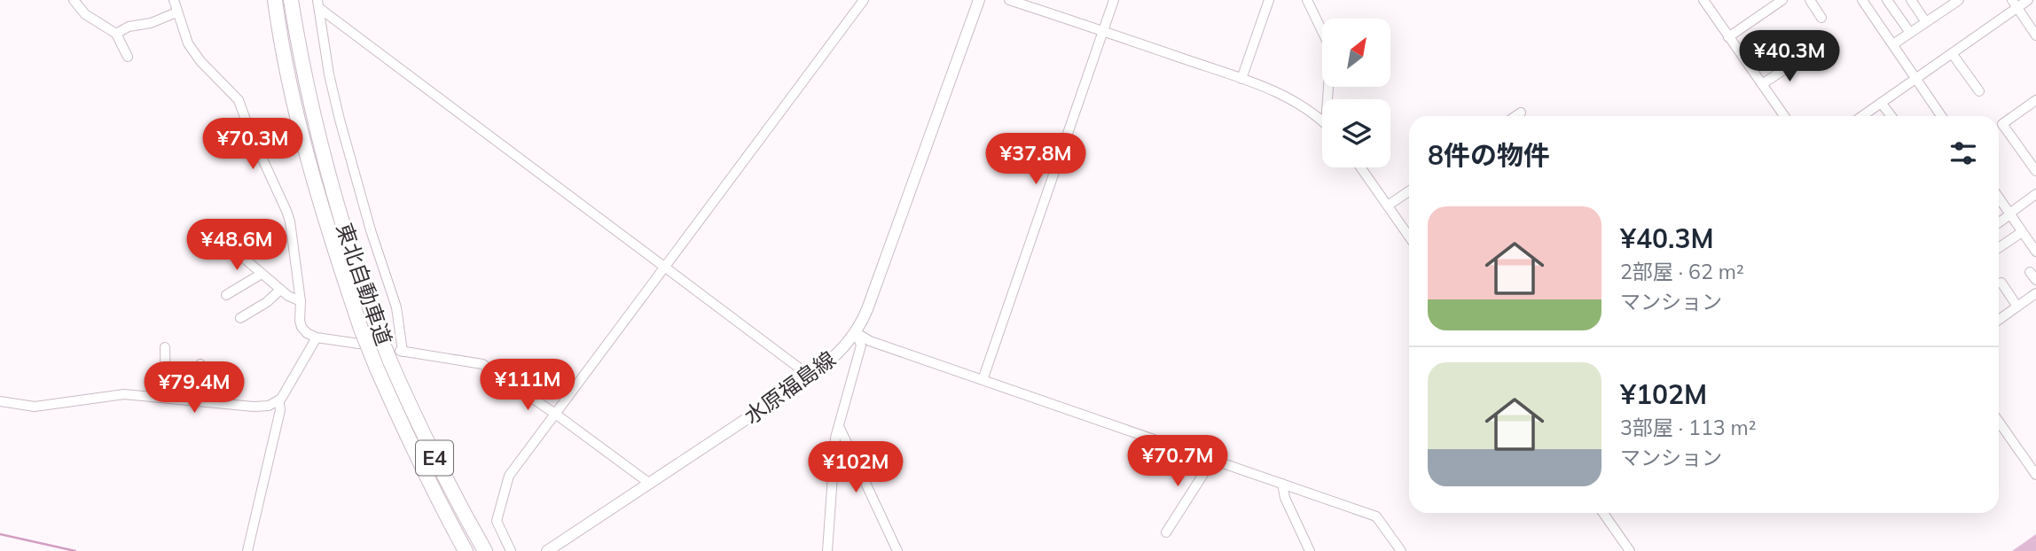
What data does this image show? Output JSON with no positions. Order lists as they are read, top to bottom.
{
  "streets": {
    "highway": ["東北自動車道", "E4"],
    "main road": ["水原福島線"]
  },
  "north": "top right",
  "page": {
    "price": [
      "¥40.3M",
      "¥70.3M",
      "¥37.8M",
      "¥48.6M",
      "¥111M",
      "¥79.4M",
      "¥70.7M",
      "¥102M"
    ],
    "heading": "8件の物件",
    "list": [
      {
        "name": "¥40.3M",
        "note": "2部屋 · 62 m² · マンション"
      },
      {
        "name": "¥102M",
        "note": "3部屋 · 113 m² · マンション"
      }
    ]
  }
}
